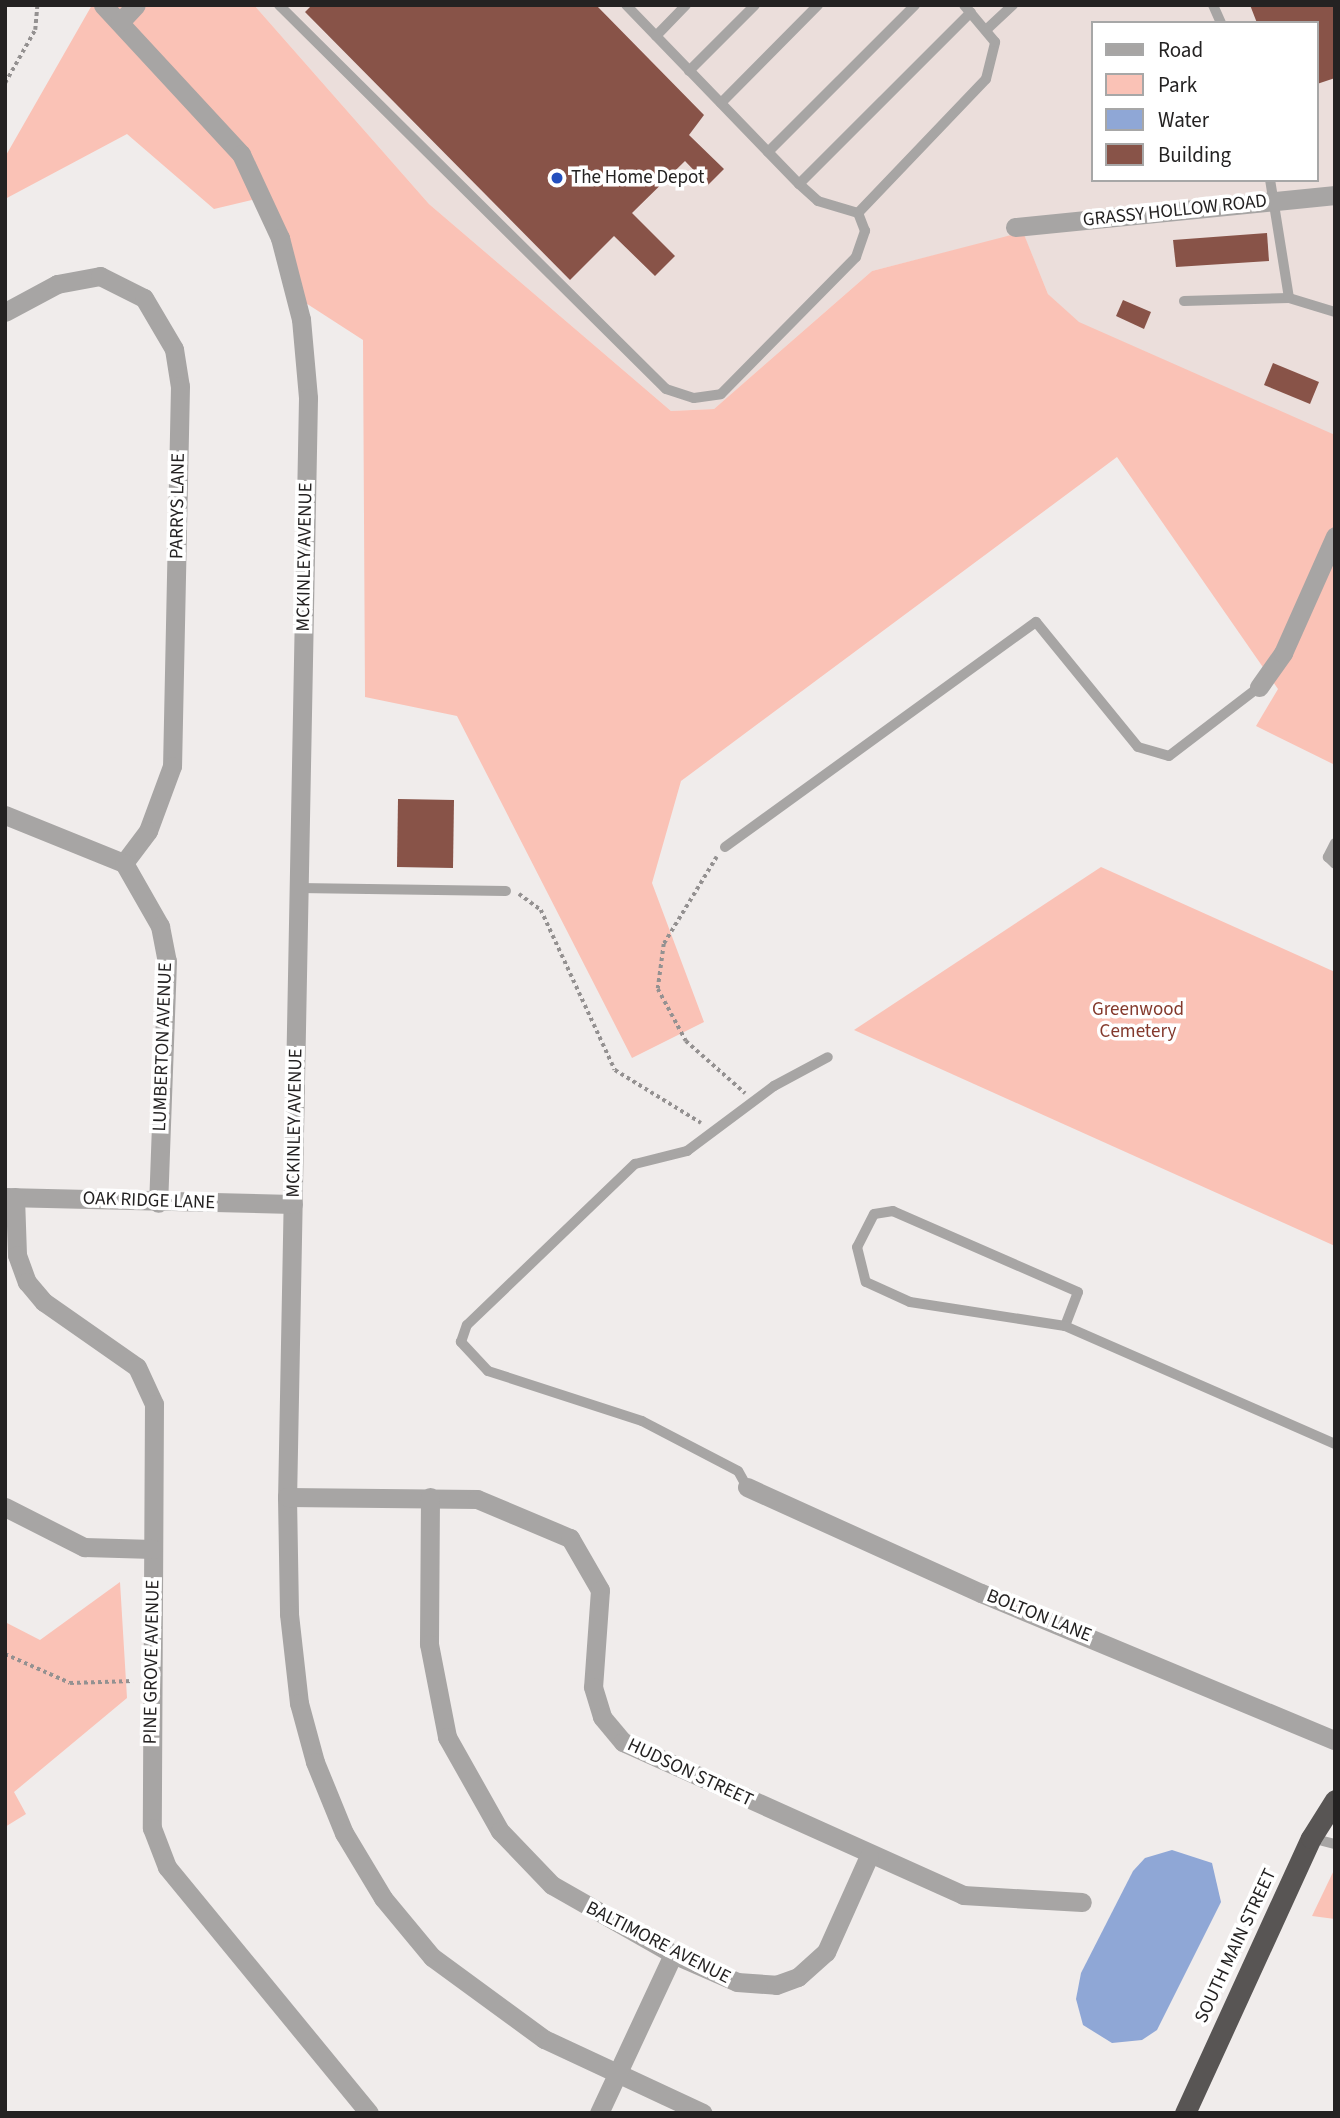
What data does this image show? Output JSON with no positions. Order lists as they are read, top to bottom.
{
  "streets": {
    "highway": ["SOUTH MAIN STREET"],
    "street": [
      "GRASSY HOLLOW ROAD",
      "PARRYS LANE",
      "MCKINLEY AVENUE",
      "LUMBERTON AVENUE",
      "OAK RIDGE LANE",
      "BOLTON LANE",
      "PINE GROVE AVENUE",
      "HUDSON STREET",
      "BALTIMORE AVENUE"
    ]
  },
  "crossings": [
    ["PARRYS LANE", "LUMBERTON AVENUE"],
    ["MCKINLEY AVENUE", "OAK RIDGE LANE"],
    ["MCKINLEY AVENUE", "HUDSON STREET"],
    ["LUMBERTON AVENUE", "OAK RIDGE LANE"],
    ["OAK RIDGE LANE", "PINE GROVE AVENUE"],
    ["HUDSON STREET", "BALTIMORE AVENUE"]
  ],
  "parks": ["Greenwood Cemetery"],
  "places": ["The Home Depot"],
  "legend": [
    "Road",
    "Park",
    "Water",
    "Building"
  ]
}
